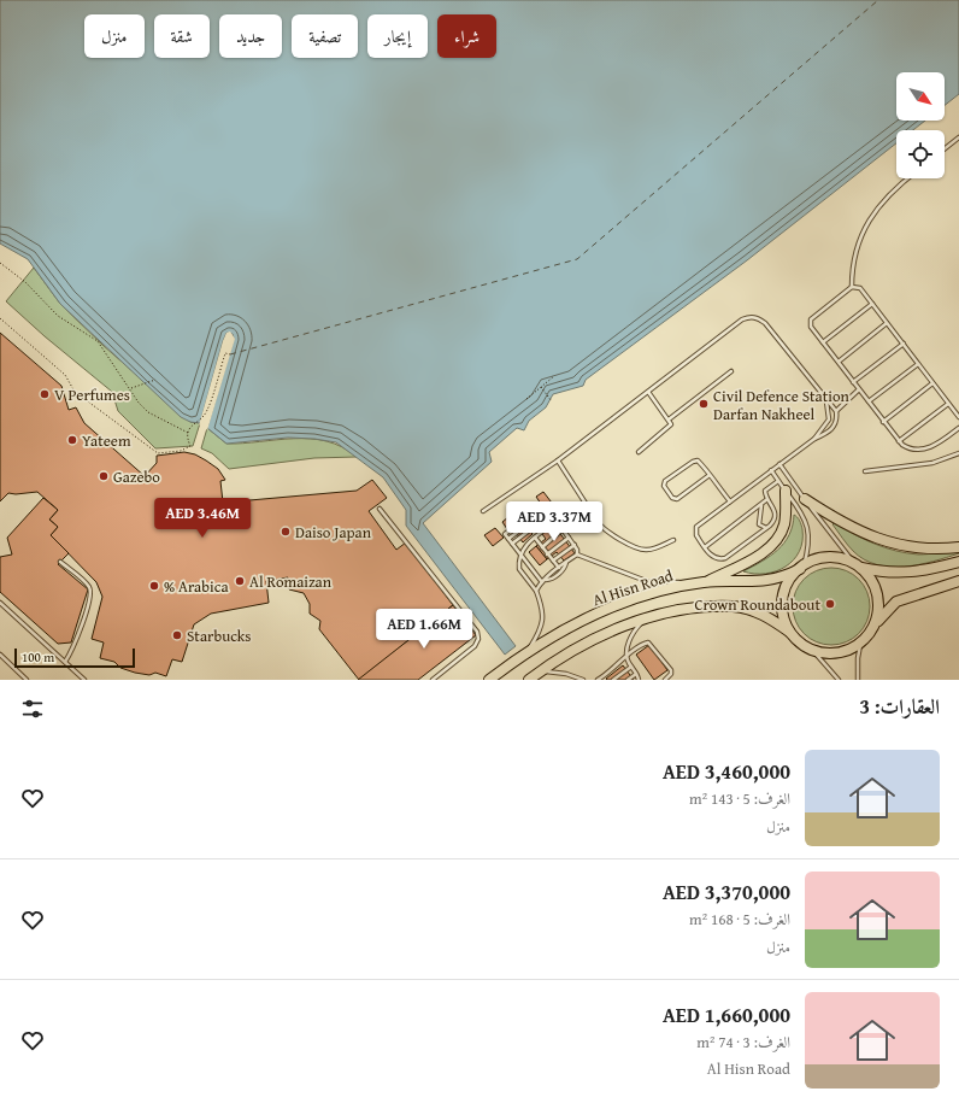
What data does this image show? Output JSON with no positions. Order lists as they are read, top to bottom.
{
  "streets": {
    "main road": ["Al Hisn Road"]
  },
  "places": [
    "V Perfumes",
    "Civil Defence Station Darfan Nakheel",
    "Yateem",
    "Gazebo",
    "Daiso Japan",
    "Al Romaizan",
    "% Arabica",
    "Crown Roundabout",
    "Starbucks"
  ],
  "scale_bar": "100 m",
  "north": "bottom right",
  "page": {
    "chip": [
      "شراء",
      "إيجار",
      "تصفية",
      "جديد",
      "شقة",
      "منزل"
    ],
    "price": ["AED 3.46M", "AED 3.37M", "AED 1.66M"],
    "scale": "100 m",
    "heading": "العقارات: 3",
    "list": [
      {
        "name": "AED 3,460,000",
        "note": "الغرف: 5 · 143 m² · منزل"
      },
      {
        "name": "AED 3,370,000",
        "note": "الغرف: 5 · 168 m² · منزل"
      },
      {
        "name": "AED 1,660,000",
        "note": "الغرف: 3 · 74 m² · Al Hisn Road"
      }
    ]
  }
}
